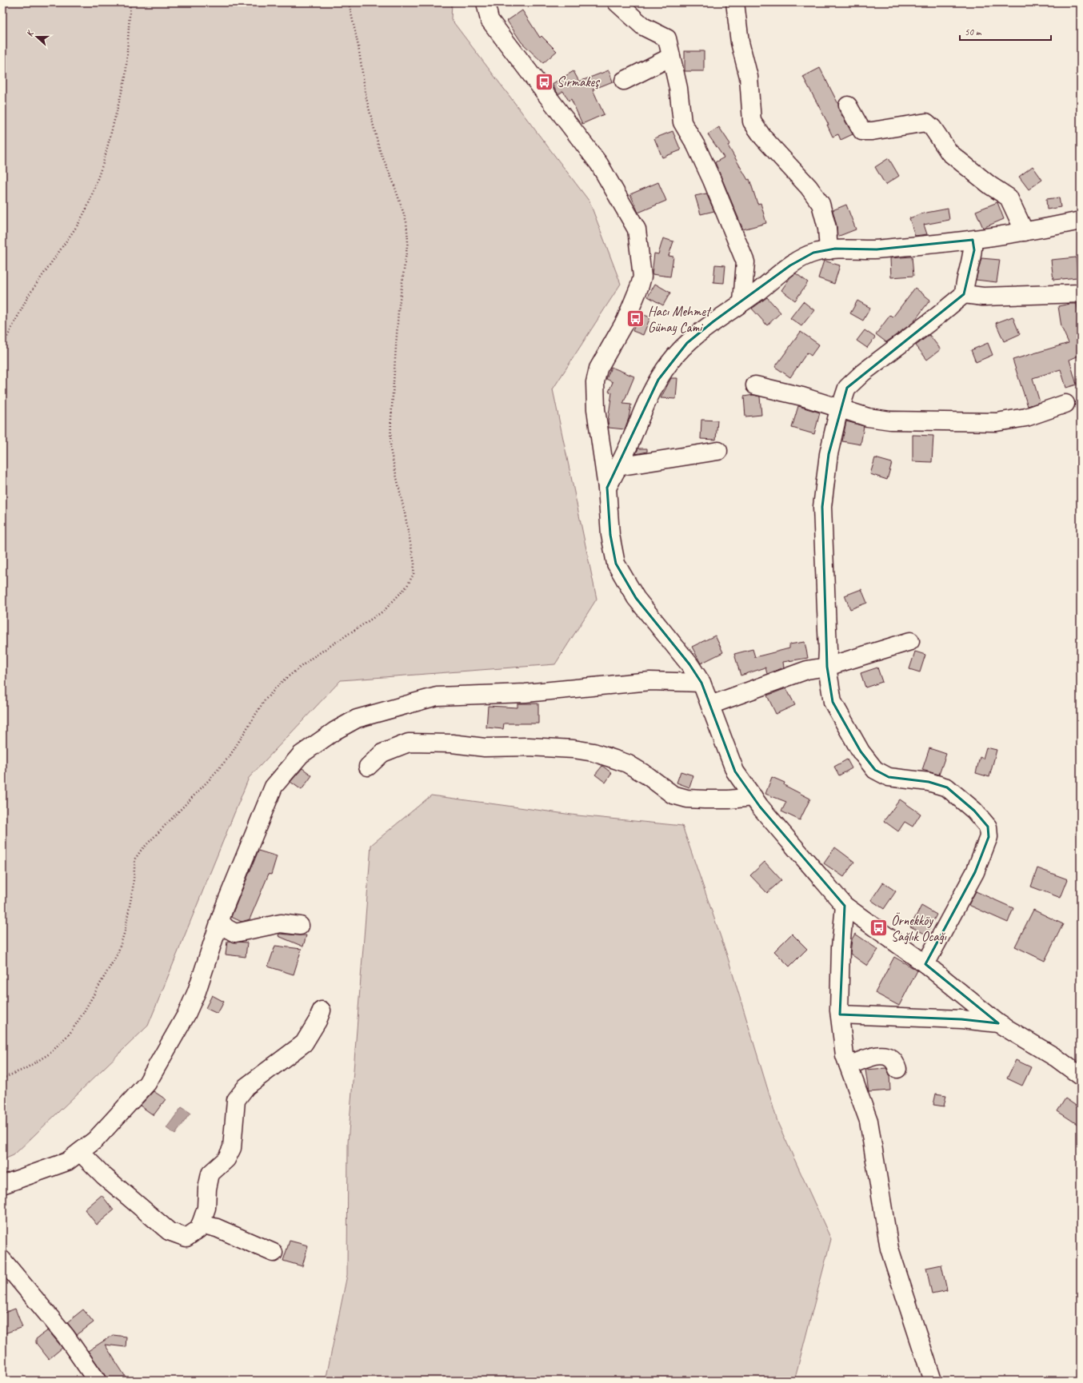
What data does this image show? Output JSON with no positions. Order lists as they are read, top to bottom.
{
  "places": {
    "bus stop": ["Sırmakeş", "Hacı Mehmet Günay Cami", "Örnekköy Sağlık Ocağı"]
  },
  "scale_bar": "50 m",
  "north": "left"
}
